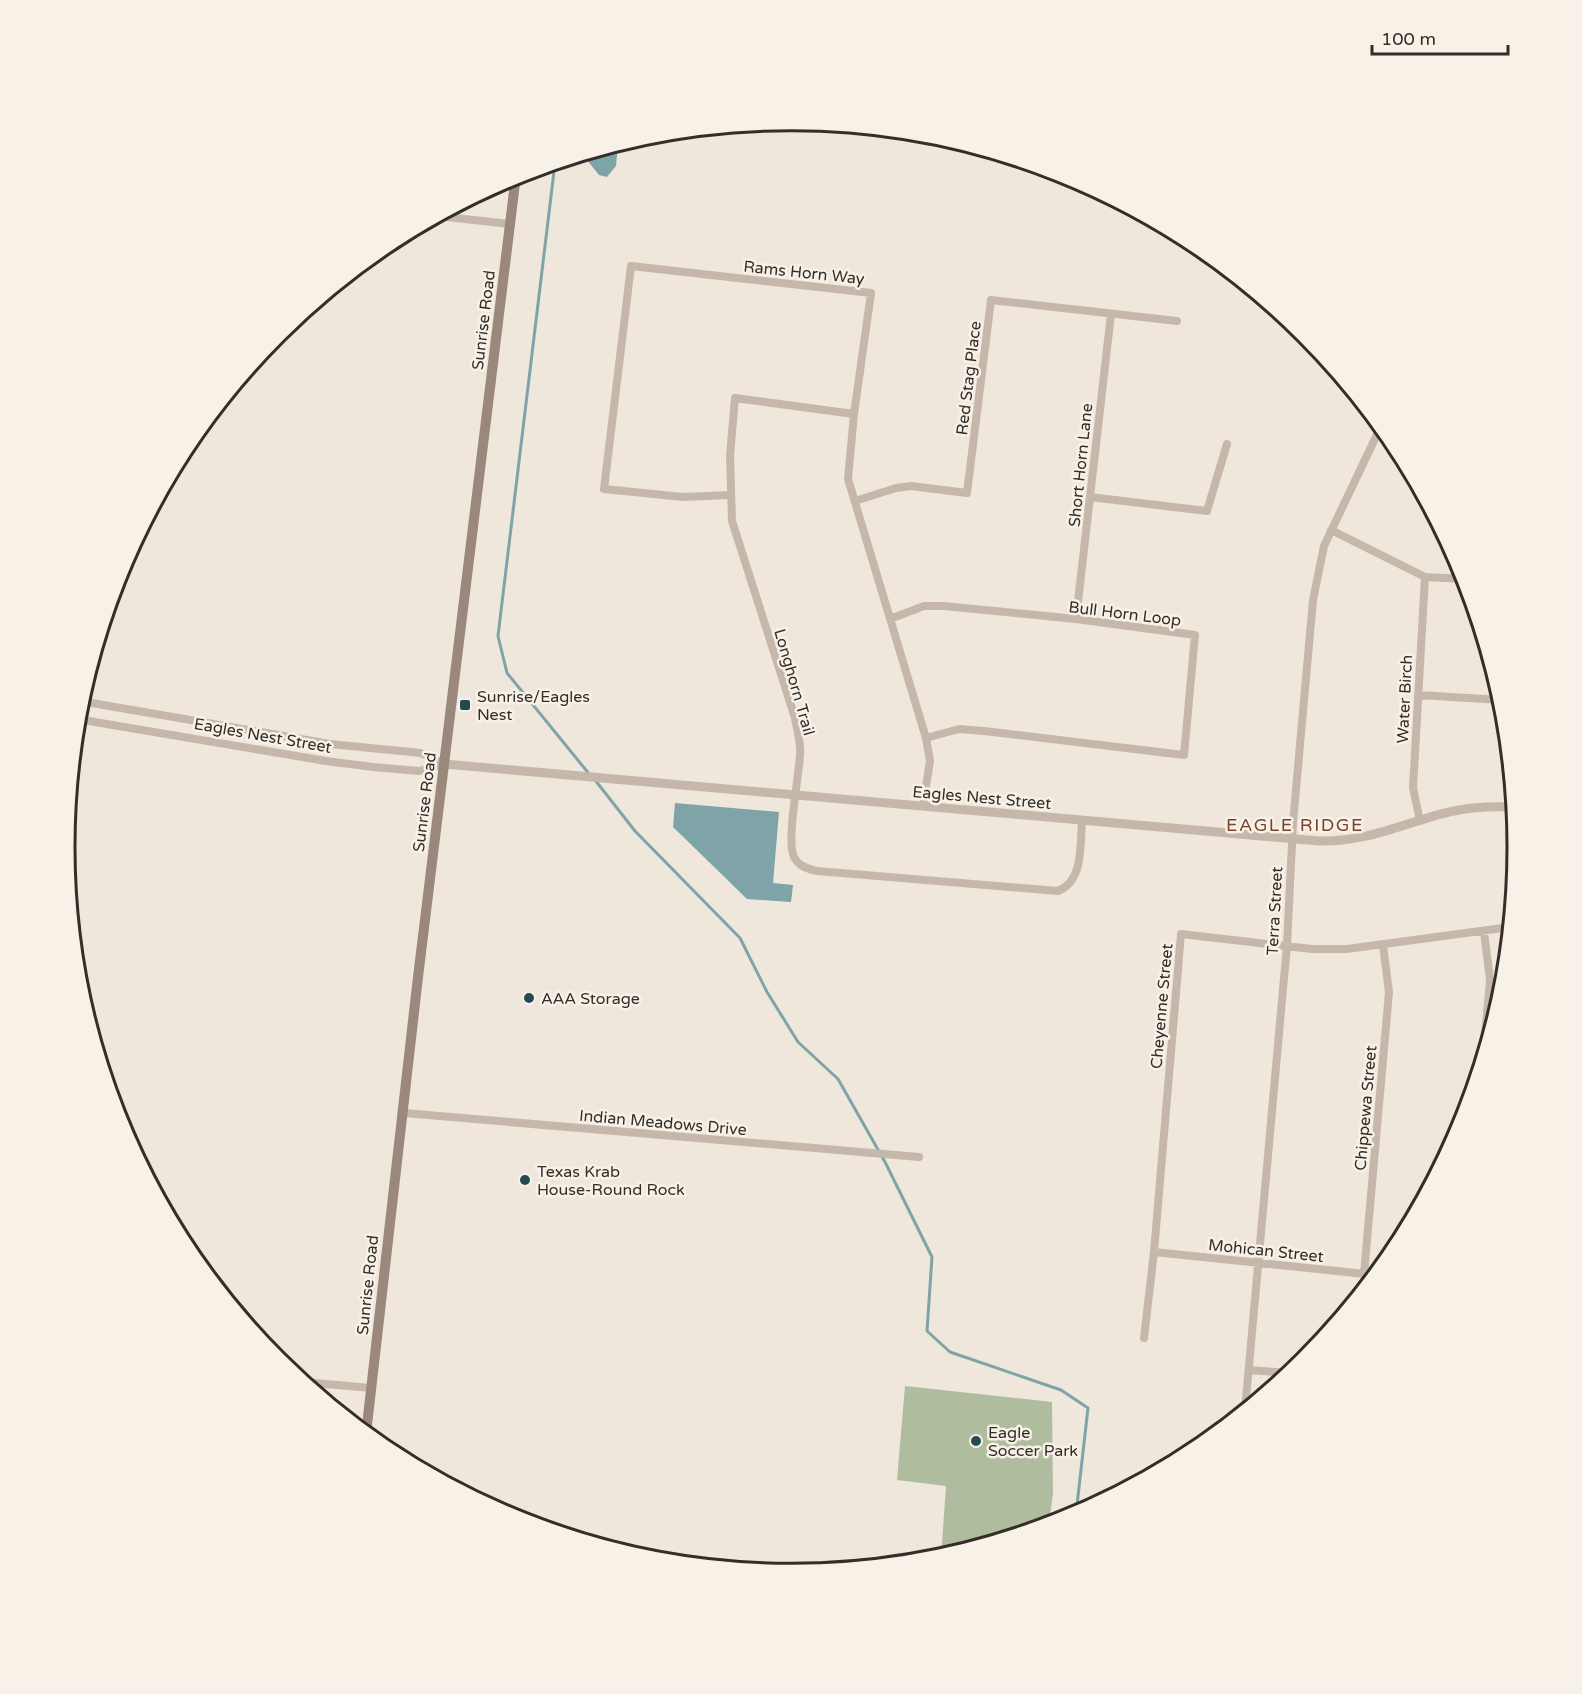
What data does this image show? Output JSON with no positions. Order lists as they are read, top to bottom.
{
  "streets": {
    "main road": ["Sunrise Road"],
    "street": [
      "Rams Horn Way",
      "Red Stag Place",
      "Short Horn Lane",
      "Bull Horn Loop",
      "Longhorn Trail",
      "Water Birch",
      "Eagles Nest Street",
      "Terra Street",
      "Cheyenne Street",
      "Chippewa Street",
      "Indian Meadows Drive",
      "Mohican Street"
    ]
  },
  "crossings": [
    ["Rams Horn Way", "Red Stag Place"],
    ["Rams Horn Way", "Bull Horn Loop"],
    ["Rams Horn Way", "Longhorn Trail"],
    ["Rams Horn Way", "Eagles Nest Street"],
    ["Sunrise Road", "Eagles Nest Street"],
    ["Sunrise Road", "Indian Meadows Drive"],
    ["Red Stag Place", "Short Horn Lane"],
    ["Short Horn Lane", "Bull Horn Loop"],
    ["Longhorn Trail", "Eagles Nest Street"],
    ["Water Birch", "Eagles Nest Street"],
    ["Eagles Nest Street", "Terra Street"],
    ["Terra Street", "Cheyenne Street"],
    ["Terra Street", "Mohican Street"],
    ["Cheyenne Street", "Chippewa Street"],
    ["Cheyenne Street", "Mohican Street"],
    ["Chippewa Street", "Mohican Street"]
  ],
  "districts": ["EAGLE RIDGE"],
  "places": {
    "transit": ["Sunrise/Eagles Nest"],
    "other": ["AAA Storage", "Texas Krab House-Round Rock", "Eagle Soccer Park"]
  },
  "scale_bar": "100 m"
}
